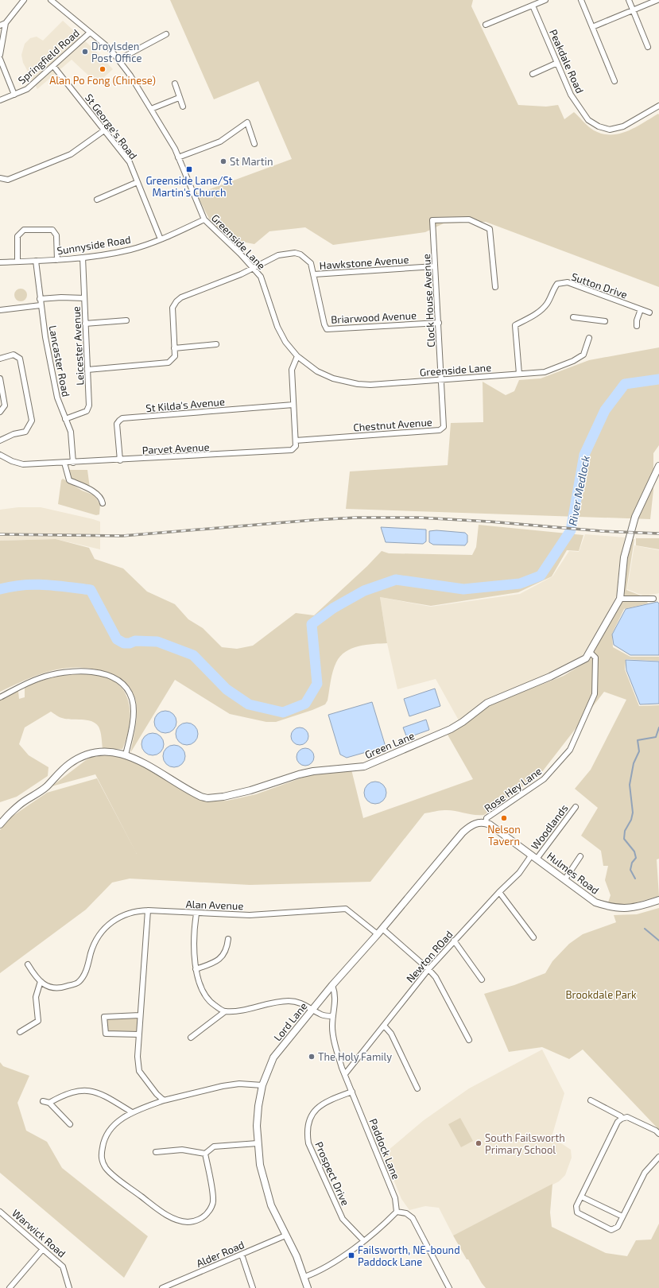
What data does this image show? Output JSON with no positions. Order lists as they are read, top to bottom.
{
  "streets": {
    "street": [
      "Springfield Road",
      "Peakdale Road",
      "St George's Road",
      "Greenside Lane",
      "Sunnyside Road",
      "Hawkstone Avenue",
      "Sutton Drive",
      "Clock House Avenue",
      "Briarwood Avenue",
      "Leicester Avenue",
      "Lancaster Road",
      "St Kilda's Avenue",
      "Chestnut Avenue",
      "Parvet Avenue",
      "Green Lane",
      "Rose Hey Lane",
      "Woodlands",
      "Hulmes Road",
      "Alan Avenue",
      "Newton ROad",
      "Lord Lane",
      "Paddock Lane",
      "Prospect Drive",
      "Warwick Road",
      "Alder Road"
    ]
  },
  "crossings": [
    ["Springfield Road", "St George's Road"],
    ["Springfield Road", "Greenside Lane"],
    ["St George's Road", "Sunnyside Road"],
    ["Greenside Lane", "Sunnyside Road"],
    ["Greenside Lane", "Sutton Drive"],
    ["Greenside Lane", "Clock House Avenue"],
    ["Greenside Lane", "Briarwood Avenue"],
    ["Greenside Lane", "Chestnut Avenue"],
    ["Sunnyside Road", "Leicester Avenue"],
    ["Sunnyside Road", "Lancaster Road"],
    ["Hawkstone Avenue", "Clock House Avenue"],
    ["Hawkstone Avenue", "Briarwood Avenue"],
    ["Clock House Avenue", "Briarwood Avenue"],
    ["Clock House Avenue", "Chestnut Avenue"],
    ["Leicester Avenue", "Lancaster Road"],
    ["Lancaster Road", "Parvet Avenue"],
    ["St Kilda's Avenue", "Parvet Avenue"],
    ["Chestnut Avenue", "Parvet Avenue"],
    ["Green Lane", "Rose Hey Lane"],
    ["Rose Hey Lane", "Hulmes Road"],
    ["Rose Hey Lane", "Lord Lane"],
    ["Woodlands", "Hulmes Road"],
    ["Woodlands", "Newton ROad"],
    ["Hulmes Road", "Newton ROad"],
    ["Hulmes Road", "Lord Lane"],
    ["Alan Avenue", "Lord Lane"],
    ["Newton ROad", "Paddock Lane"],
    ["Lord Lane", "Paddock Lane"],
    ["Lord Lane", "Alder Road"],
    ["Paddock Lane", "Prospect Drive"]
  ],
  "water": ["River Medlock"],
  "parks": ["Brookdale Park"],
  "places": {
    "other": [
      "Droylsden Post Office",
      "Alan Po Fong (Chinese)",
      "St Martin",
      "Nelson Tavern",
      "The Holy Family",
      "South Failsworth Primary School"
    ],
    "transit": ["Greenside Lane/St Martin's Church", "Failsworth, NE-bound Paddock Lane"]
  }
}
